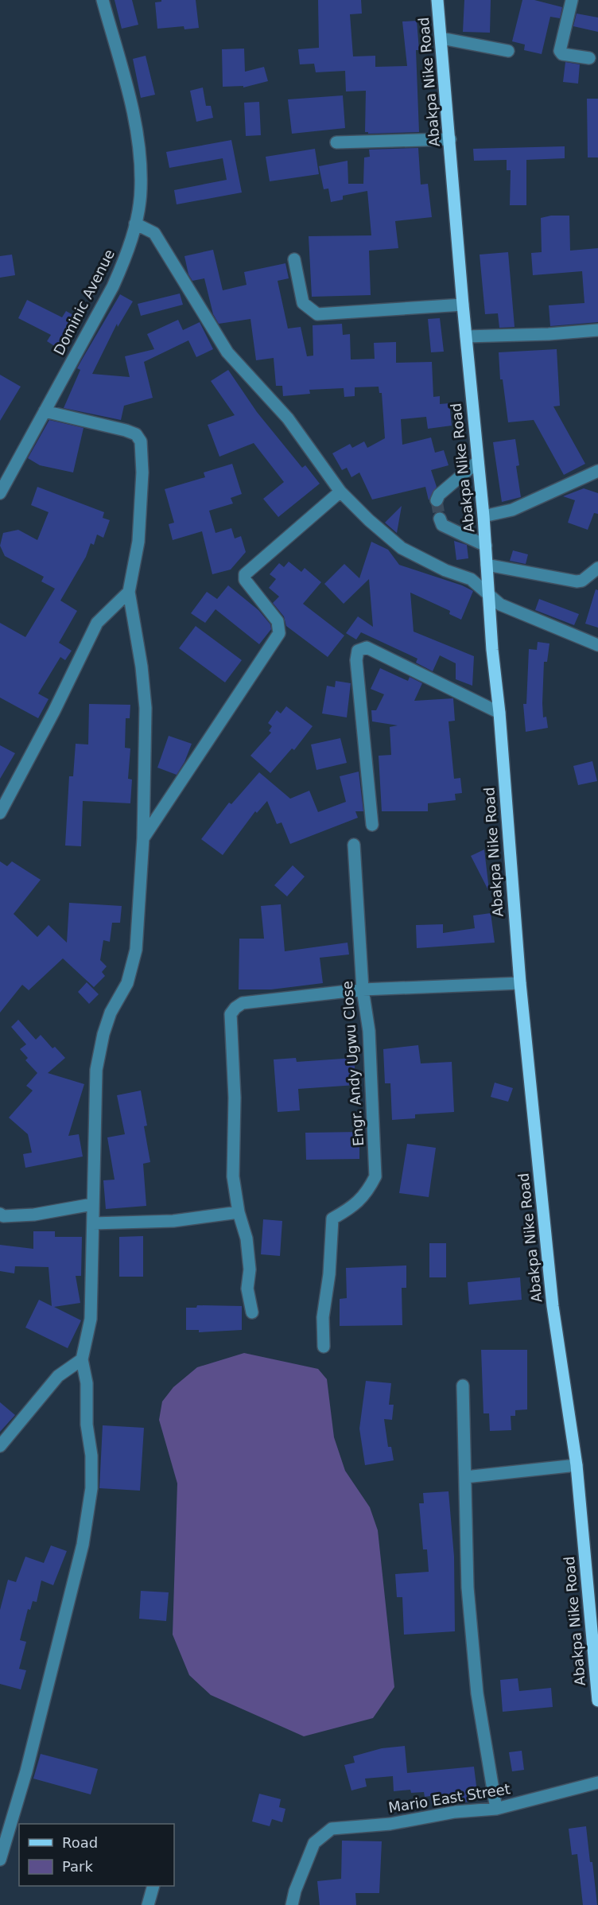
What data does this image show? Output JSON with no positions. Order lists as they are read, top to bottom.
{
  "streets": {
    "main road": ["Abakpa Nike Road"],
    "street": ["Dominic Avenue", "Engr. Andy Ugwu Close", "Mario East Street"]
  },
  "legend": ["Road", "Park"]
}
